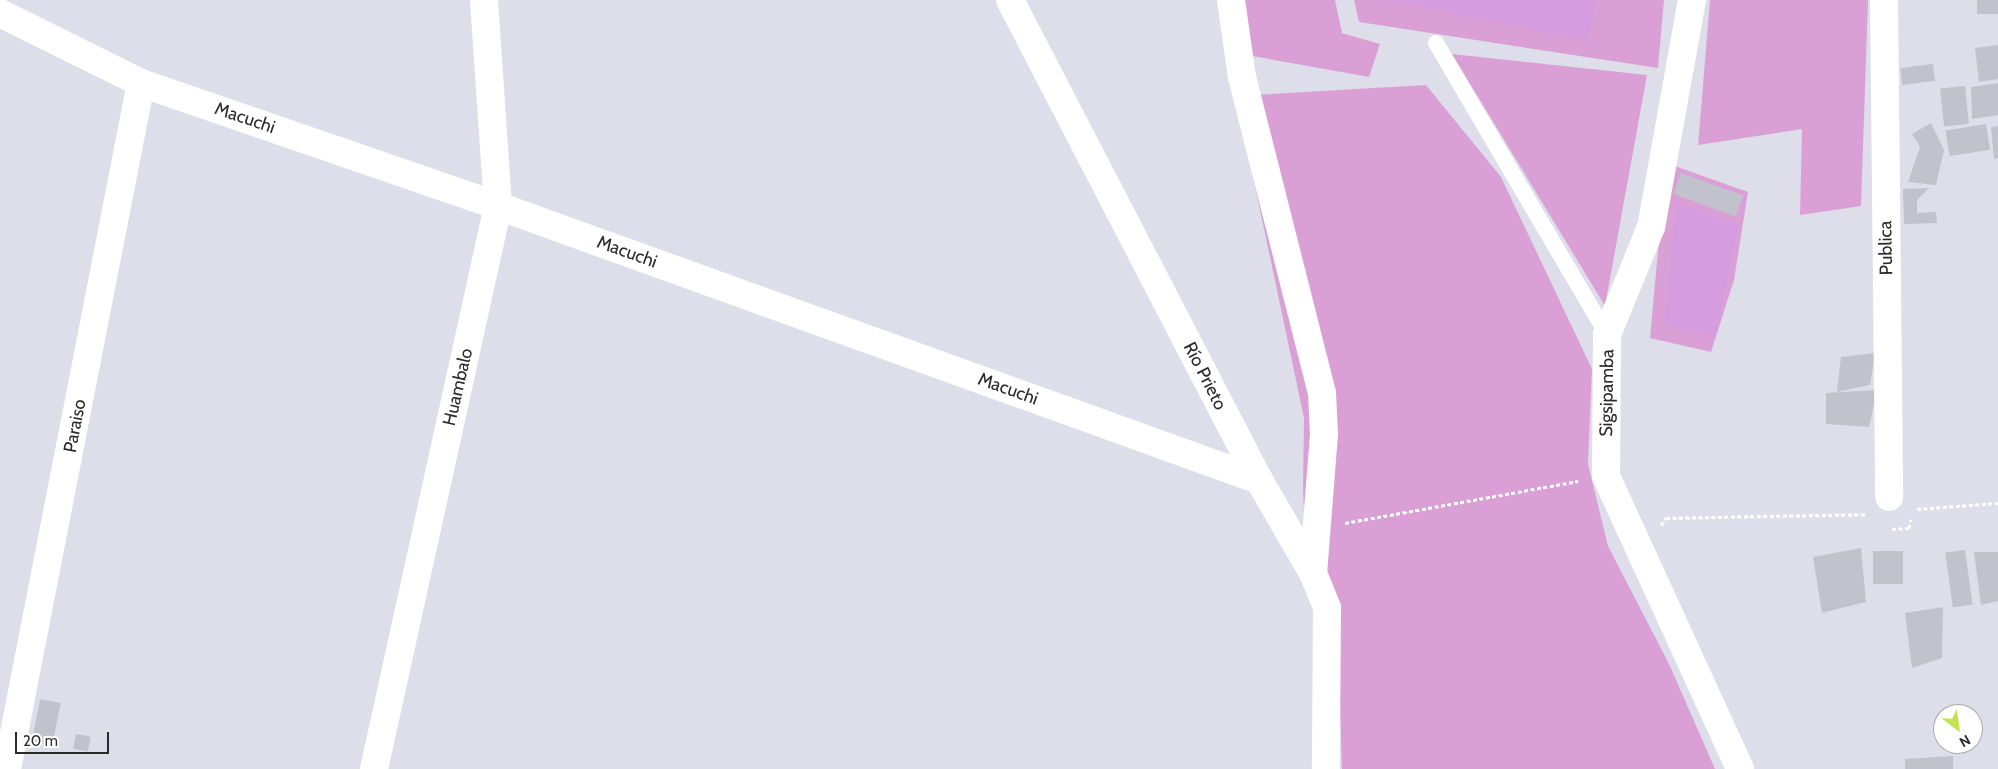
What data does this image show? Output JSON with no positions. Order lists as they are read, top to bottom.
{
  "streets": {
    "street": [
      "Macuchi",
      "Publica",
      "Río Prieto",
      "Huambalo",
      "Sigsipamba",
      "Paraiso"
    ]
  },
  "crossings": [
    ["Macuchi", "Río Prieto"],
    ["Macuchi", "Huambalo"],
    ["Macuchi", "Paraiso"]
  ],
  "scale_bar": "20 m",
  "north": "bottom right"
}
